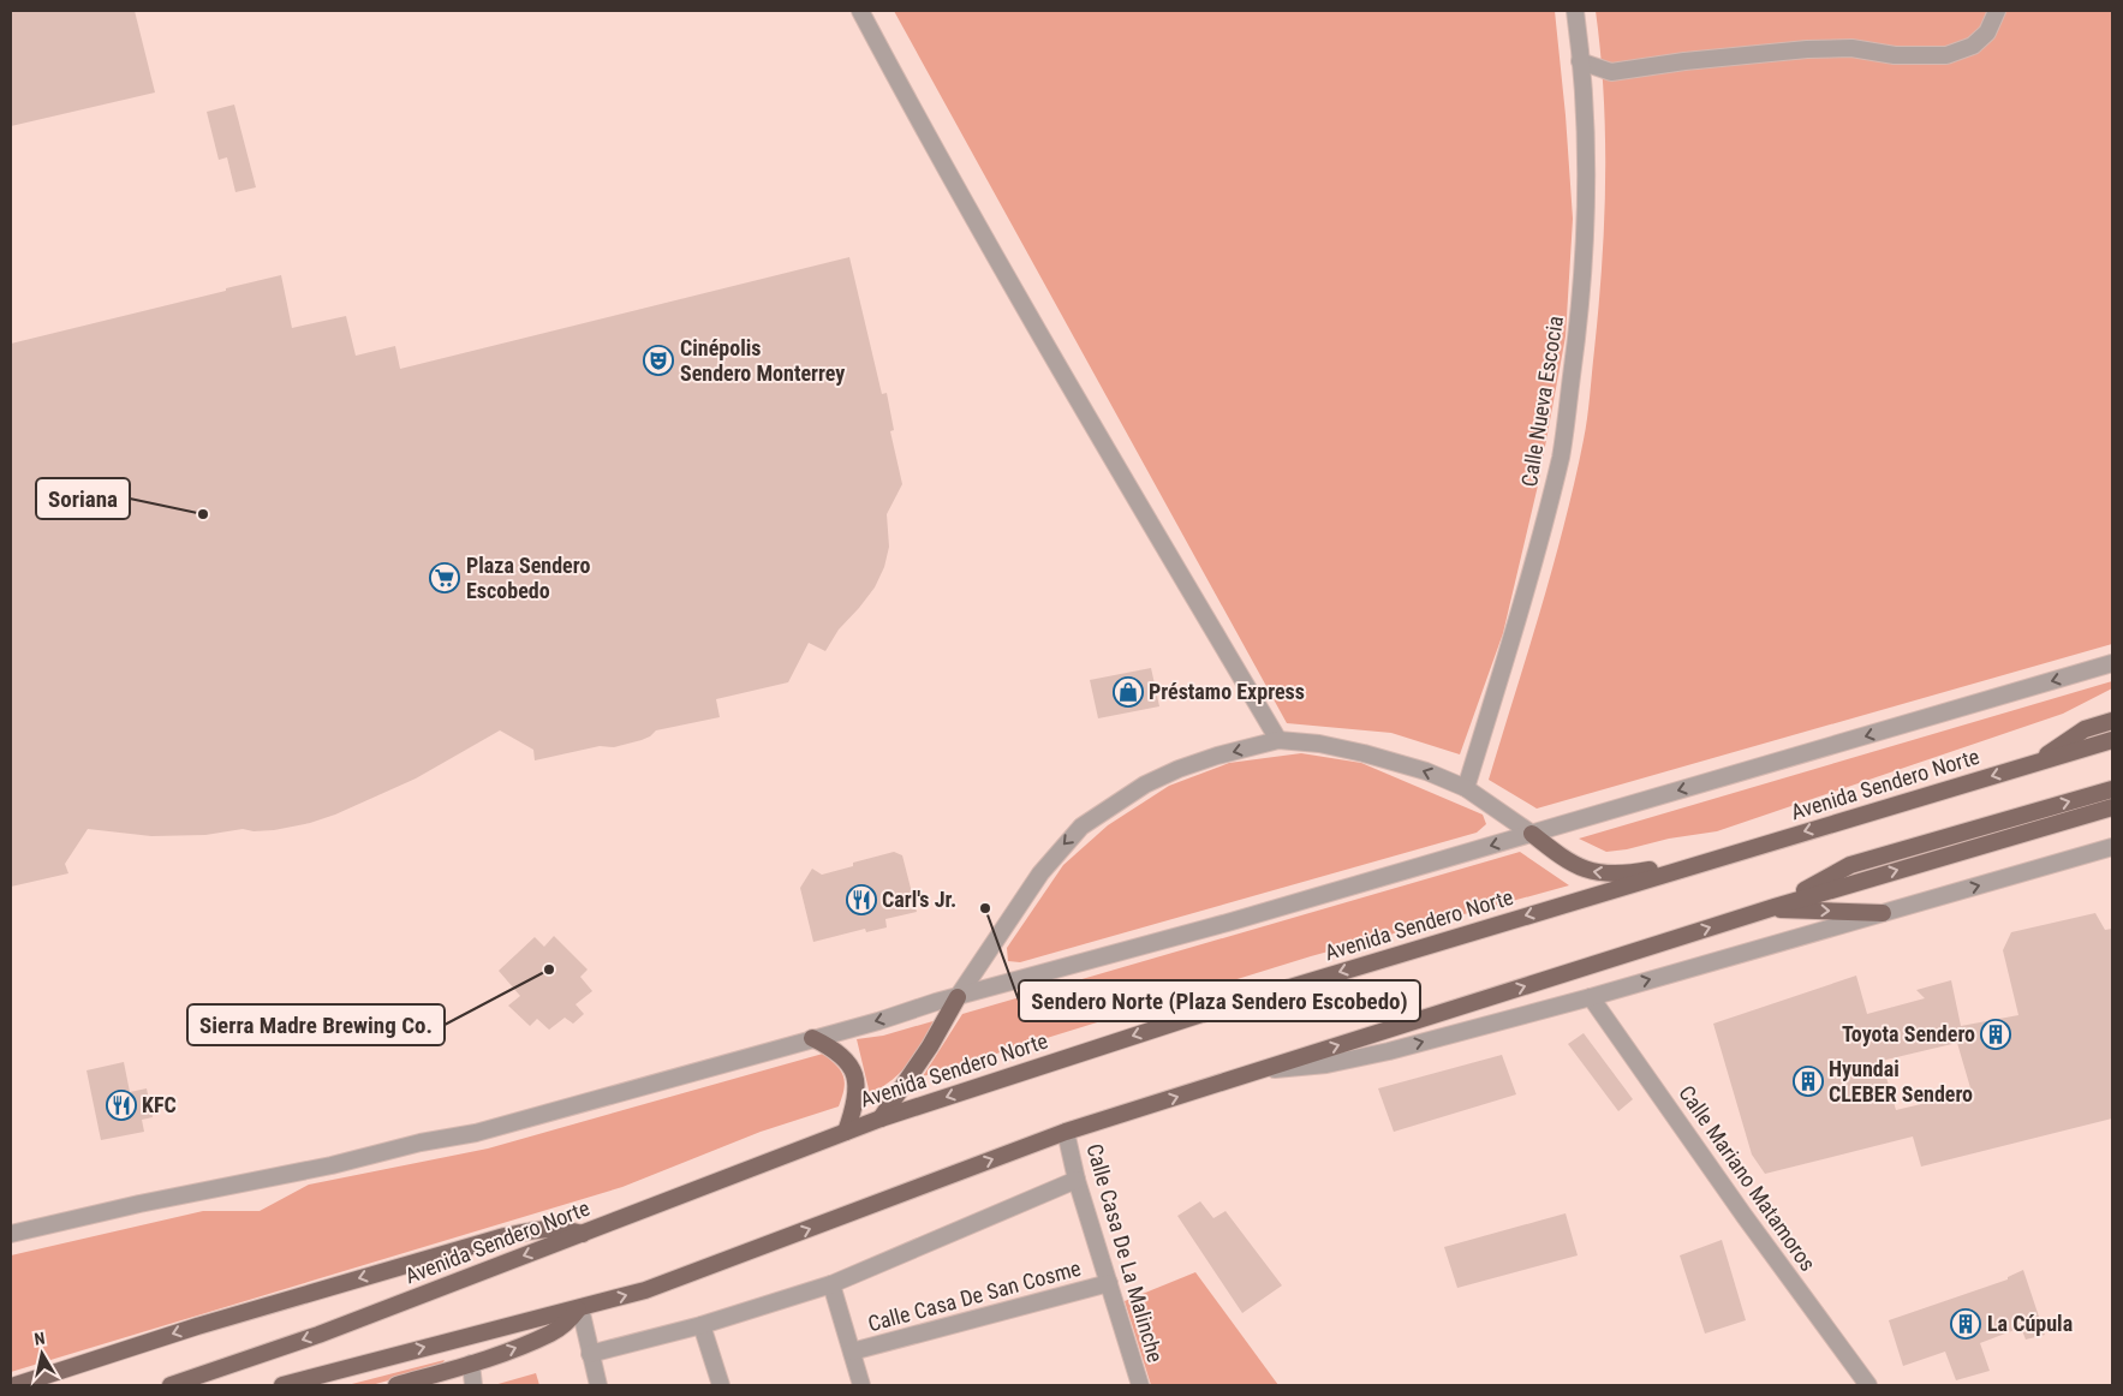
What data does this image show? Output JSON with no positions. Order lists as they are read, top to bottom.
{
  "streets": {
    "main road": ["Avenida Sendero Norte"],
    "street": [
      "Calle Nueva Escocia",
      "Calle Mariano Matamoros",
      "Calle Casa De La Malinche",
      "Calle Casa De San Cosme"
    ]
  },
  "crossings": [
    ["Calle Casa De La Malinche", "Calle Casa De San Cosme"]
  ],
  "places": {
    "theatre": ["Cinépolis Sendero Monterrey"],
    "other": ["Soriana", "Sendero Norte (Plaza Sendero Escobedo)", "Sierra Madre Brewing Co."],
    "supermarket": ["Plaza Sendero Escobedo"],
    "shop": ["Préstamo Express"],
    "restaurant": ["Carl's Jr.", "KFC"],
    "building": ["Toyota Sendero", "Hyundai CLEBER Sendero", "La Cúpula"]
  },
  "north": "top"
}
